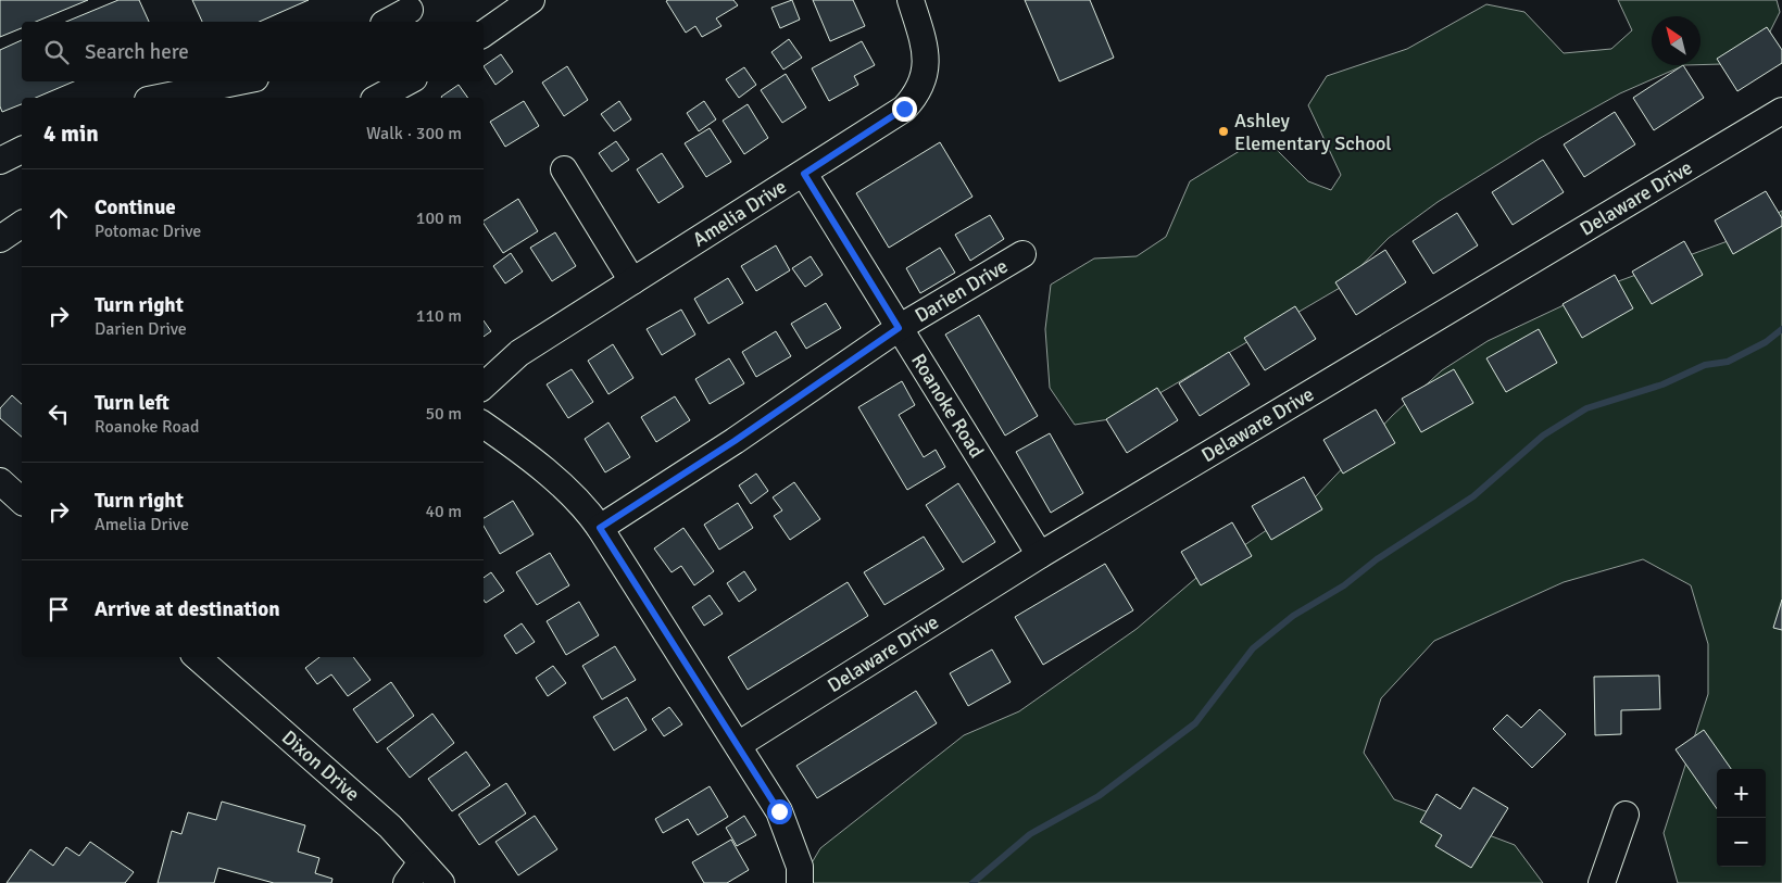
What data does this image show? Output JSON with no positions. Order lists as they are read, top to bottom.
{
  "streets": {
    "street": [
      "Delaware Drive",
      "Amelia Drive",
      "Darien Drive",
      "Roanoke Road",
      "Dixon Drive"
    ]
  },
  "crossings": [
    ["Delaware Drive", "Roanoke Road"],
    ["Amelia Drive", "Roanoke Road"],
    ["Darien Drive", "Roanoke Road"]
  ],
  "places": ["Ashley Elementary School"],
  "north": "top left",
  "page": {
    "search": "Search here",
    "heading": ["4 min", "Walk · 300 m"],
    "list": [
      ["Continue", "Potomac Drive", "100 m"],
      ["Turn right", "Darien Drive", "110 m"],
      ["Turn left", "Roanoke Road", "50 m"],
      ["Turn right", "Amelia Drive", "40 m"],
      "Arrive at destination"
    ],
    "map_buttons": ["+", "−"]
  }
}
